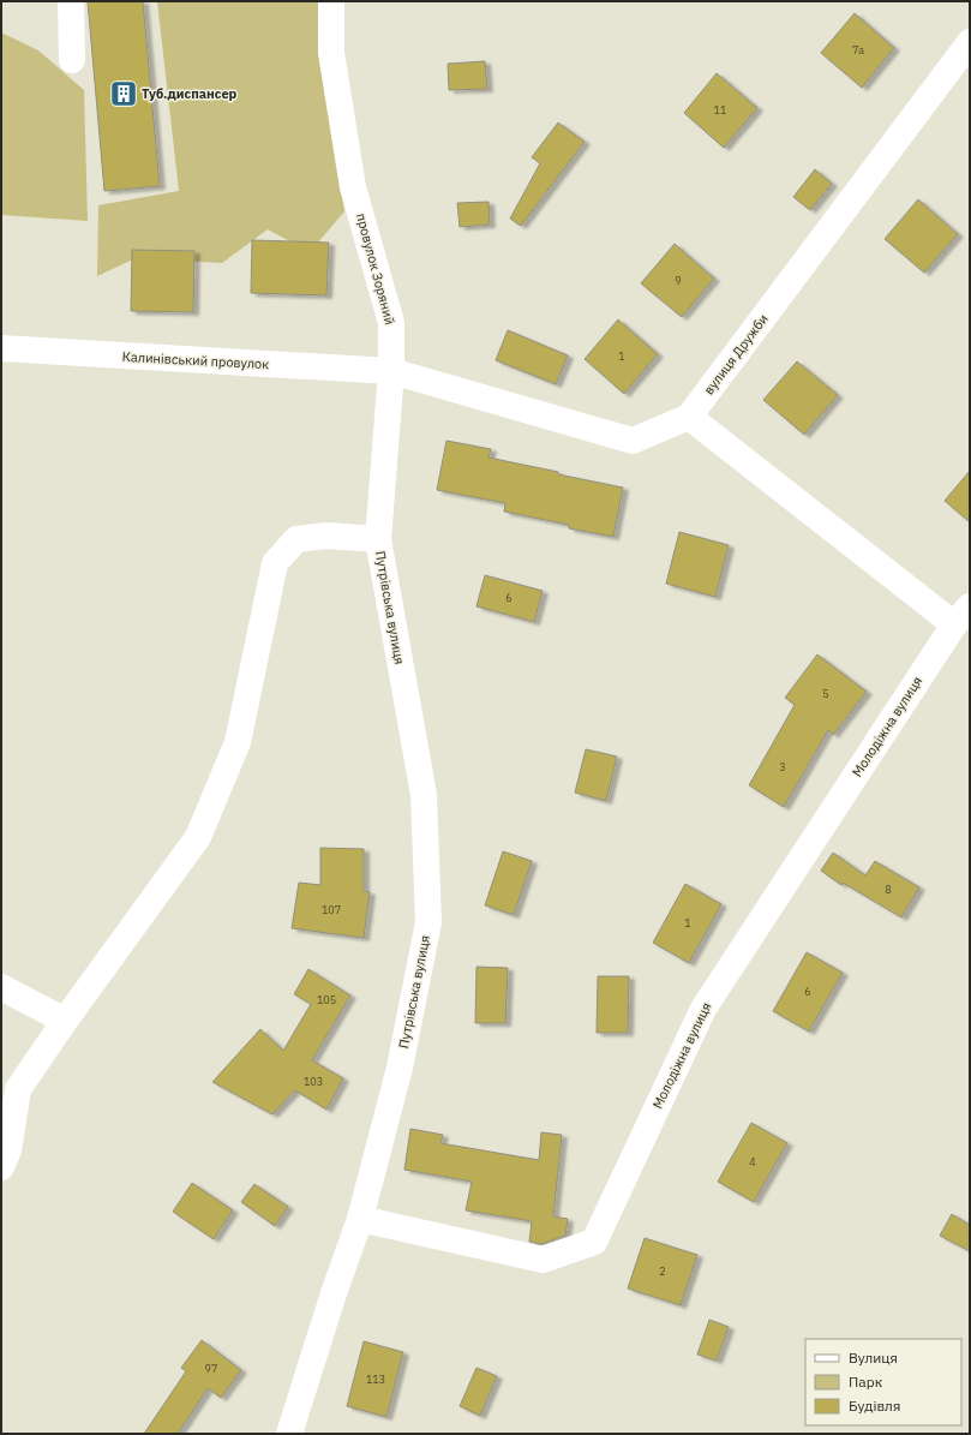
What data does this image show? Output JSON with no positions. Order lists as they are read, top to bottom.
{
  "streets": {
    "street": [
      "провулок Зоряний",
      "вулиця Дружби",
      "Калинівський провулок",
      "Путрівська вулиця",
      "Молодіжна вулиця"
    ]
  },
  "crossings": [
    ["провулок Зоряний", "Калинівський провулок"],
    ["провулок Зоряний", "Путрівська вулиця"],
    ["Путрівська вулиця", "Молодіжна вулиця"]
  ],
  "places": {
    "building": ["Туб.диспансер"]
  },
  "house_numbers": [
    "7а",
    "11",
    "9",
    "1",
    "6",
    "5",
    "3",
    "8",
    "107",
    "1",
    "6",
    "105",
    "103",
    "4",
    "2",
    "97",
    "113"
  ],
  "legend": ["Вулиця", "Парк", "Будівля"]
}
